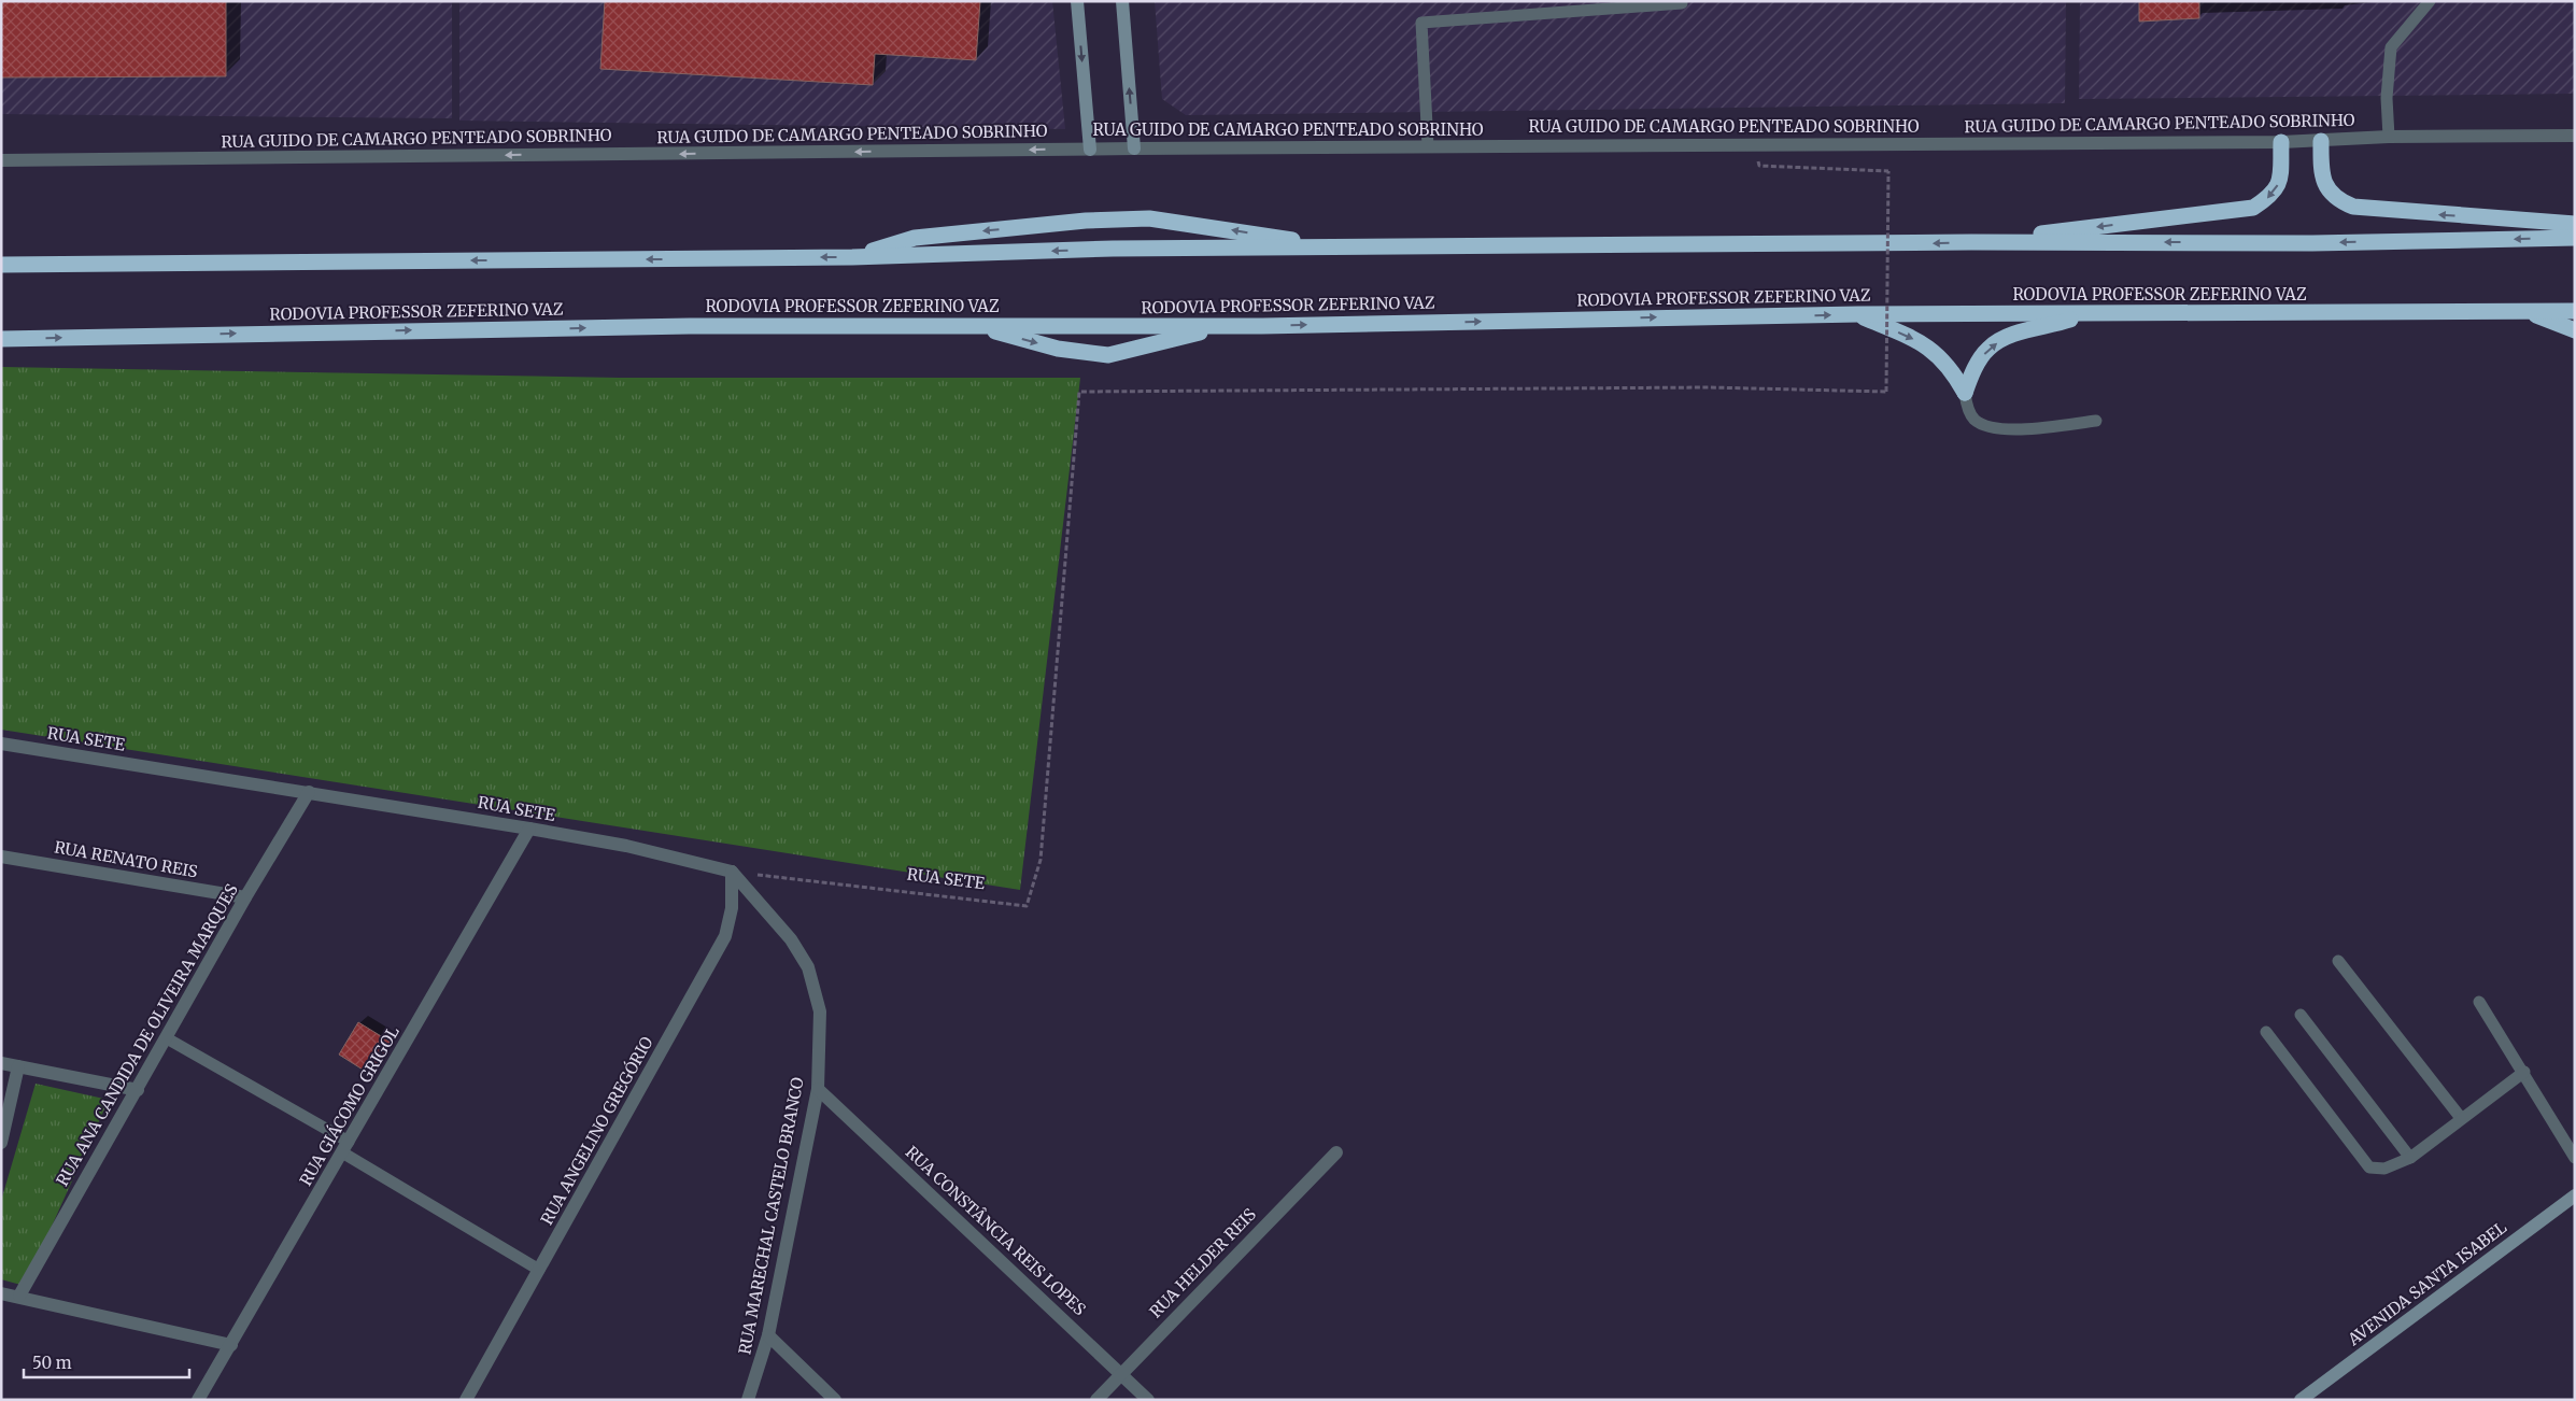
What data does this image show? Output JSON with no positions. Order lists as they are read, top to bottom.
{
  "streets": {
    "highway": ["RODOVIA PROFESSOR ZEFERINO VAZ"],
    "main road": ["AVENIDA SANTA ISABEL"],
    "street": [
      "RUA GUIDO DE CAMARGO PENTEADO SOBRINHO",
      "RUA SETE",
      "RUA RENATO REIS",
      "RUA ANA CANDIDA DE OLIVEIRA MARQUES",
      "RUA GIÁCOMO GRIGOL",
      "RUA ANGELINO GREGÓRIO",
      "RUA MARECHAL CASTELO BRANCO",
      "RUA CONSTÂNCIA REIS LOPES",
      "RUA HELDER REIS"
    ]
  },
  "crossings": [
    ["RUA SETE", "RUA ANA CANDIDA DE OLIVEIRA MARQUES"],
    ["RUA SETE", "RUA GIÁCOMO GRIGOL"],
    ["RUA SETE", "RUA ANGELINO GREGÓRIO"],
    ["RUA SETE", "RUA MARECHAL CASTELO BRANCO"],
    ["RUA RENATO REIS", "RUA ANA CANDIDA DE OLIVEIRA MARQUES"],
    ["RUA ANGELINO GREGÓRIO", "RUA MARECHAL CASTELO BRANCO"],
    ["RUA MARECHAL CASTELO BRANCO", "RUA CONSTÂNCIA REIS LOPES"],
    ["RUA CONSTÂNCIA REIS LOPES", "RUA HELDER REIS"]
  ],
  "one_way": ["RUA GUIDO DE CAMARGO PENTEADO SOBRINHO"],
  "scale_bar": "50 m"
}
